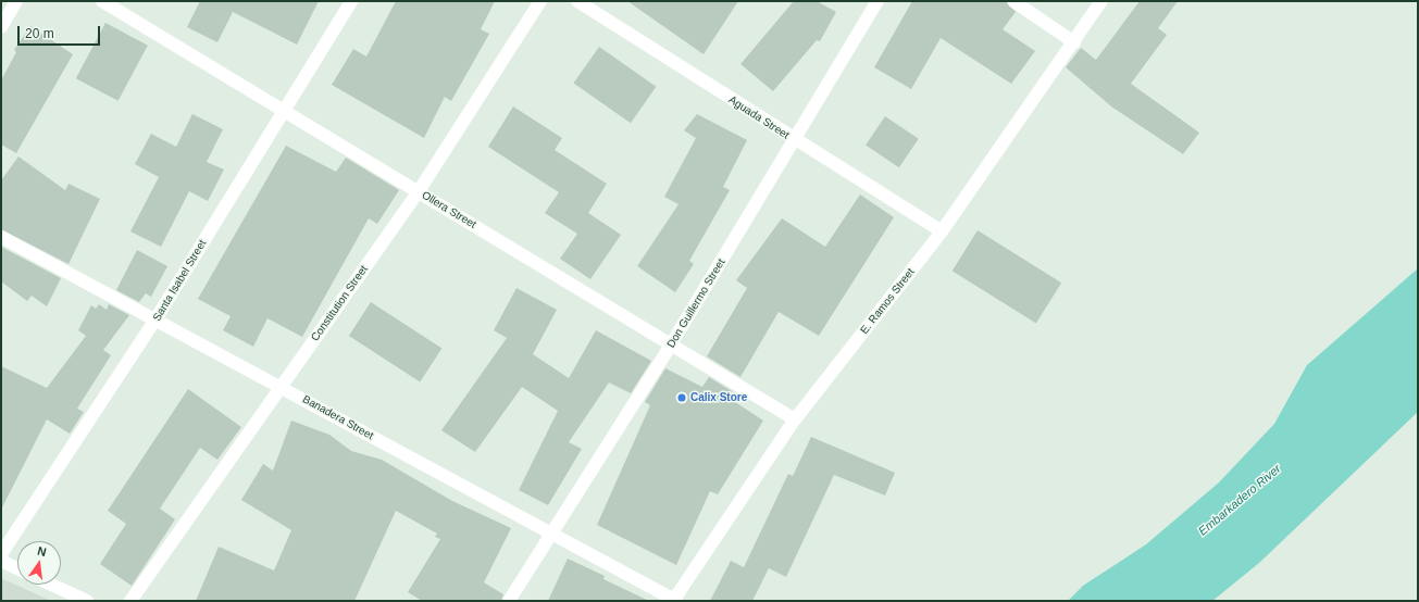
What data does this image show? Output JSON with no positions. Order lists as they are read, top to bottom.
{
  "streets": {
    "street": [
      "Aguada Street",
      "Ollera Street",
      "Santa Isabel Street",
      "E. Ramos Street",
      "Constitution Street",
      "Don Guillermo Street",
      "Banadera Street"
    ]
  },
  "crossings": [
    ["Aguada Street", "E. Ramos Street"],
    ["Aguada Street", "Don Guillermo Street"],
    ["Ollera Street", "Santa Isabel Street"],
    ["Ollera Street", "E. Ramos Street"],
    ["Ollera Street", "Constitution Street"],
    ["Ollera Street", "Don Guillermo Street"],
    ["Santa Isabel Street", "Banadera Street"],
    ["E. Ramos Street", "Banadera Street"],
    ["Constitution Street", "Banadera Street"],
    ["Don Guillermo Street", "Banadera Street"]
  ],
  "water": ["Embarkadero River"],
  "places": ["Calix Store"],
  "scale_bar": "20 m",
  "north": "top"
}
